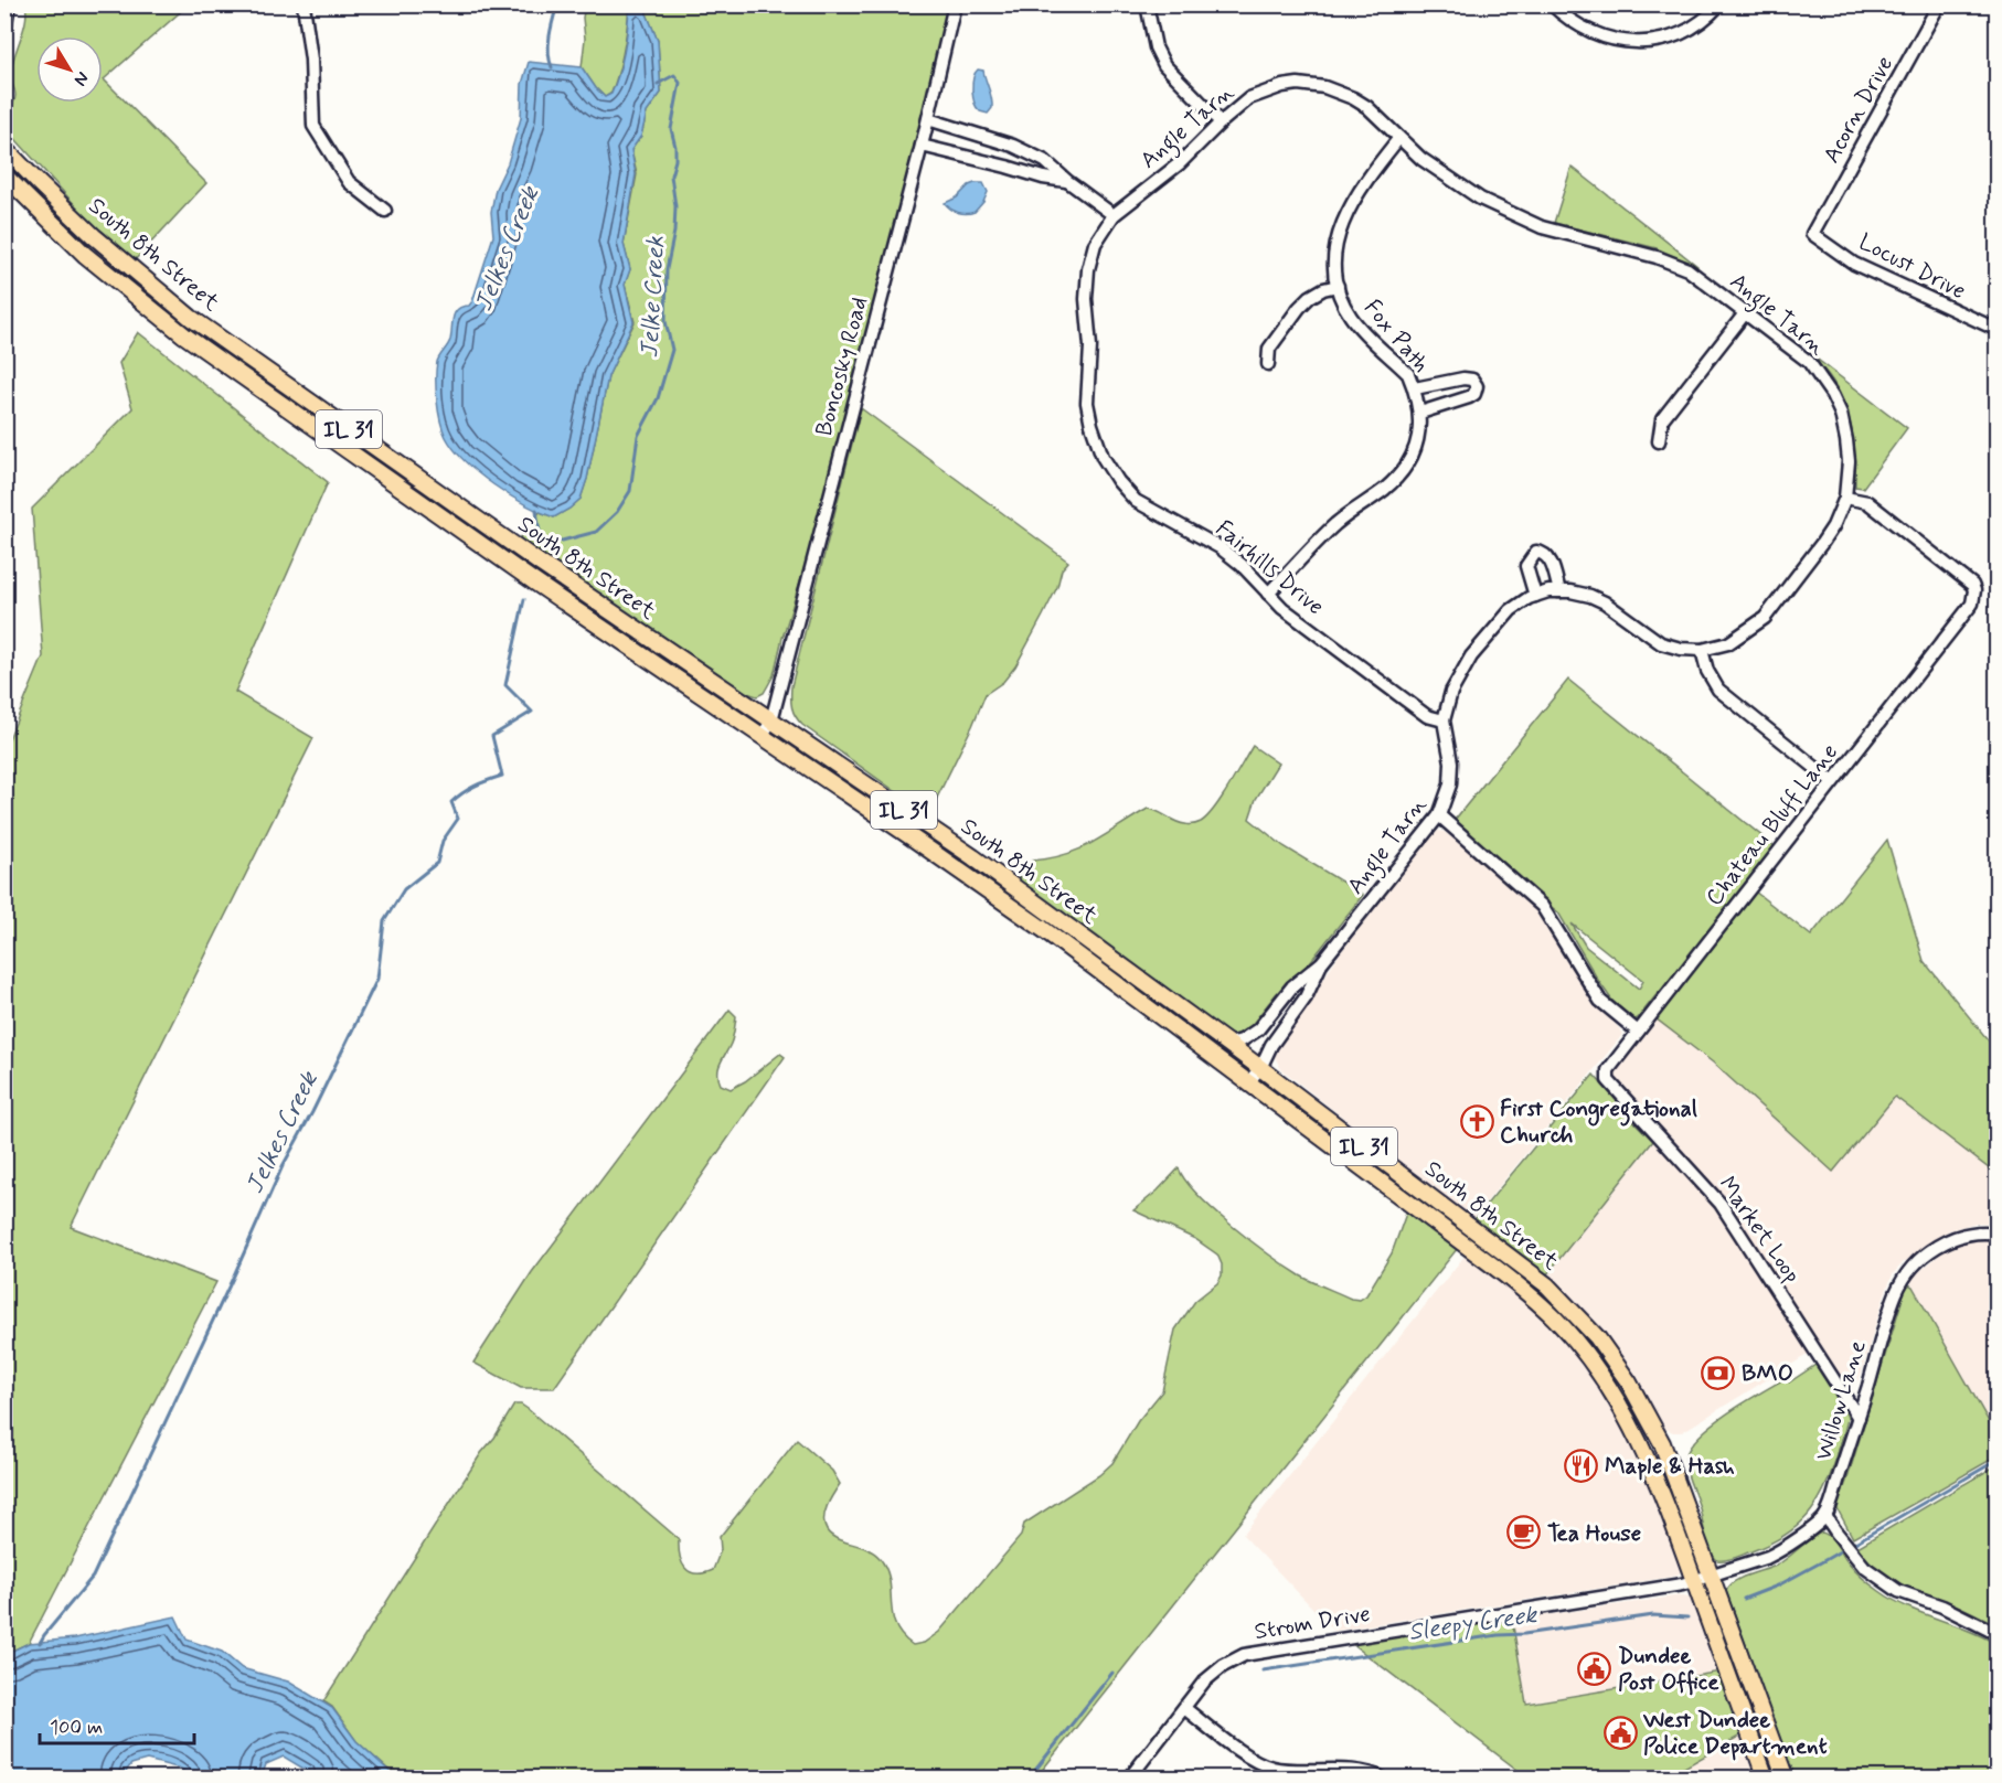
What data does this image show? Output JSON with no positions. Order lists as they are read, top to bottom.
{
  "streets": {
    "main road": ["South 8th Street", "IL 31"],
    "street": [
      "Acorn Drive",
      "Angle Tarn",
      "Locust Drive",
      "Fox Path",
      "Boncosky Road",
      "Fairhills Drive",
      "Chateau Bluff Lane",
      "Market Loop",
      "Willow Lane",
      "Strom Drive"
    ]
  },
  "crossings": [
    ["Acorn Drive", "Locust Drive"],
    ["Angle Tarn", "South 8th Street"],
    ["Angle Tarn", "Fox Path"],
    ["Angle Tarn", "Fairhills Drive"],
    ["Angle Tarn", "Chateau Bluff Lane"],
    ["South 8th Street", "Boncosky Road"],
    ["South 8th Street", "Strom Drive"],
    ["Fox Path", "Fairhills Drive"],
    ["Chateau Bluff Lane", "Market Loop"],
    ["Market Loop", "Willow Lane"]
  ],
  "water": ["Jelkes Creek", "Jelke Creek", "Sleepy Creek"],
  "places": {
    "church": ["First Congregational Church"],
    "bank": ["BMO"],
    "restaurant": ["Maple & Hash"],
    "cafe": ["Tea House"],
    "public building": ["Dundee Post Office", "West Dundee Police Department"]
  },
  "scale_bar": "100 m",
  "north": "bottom right"
}
